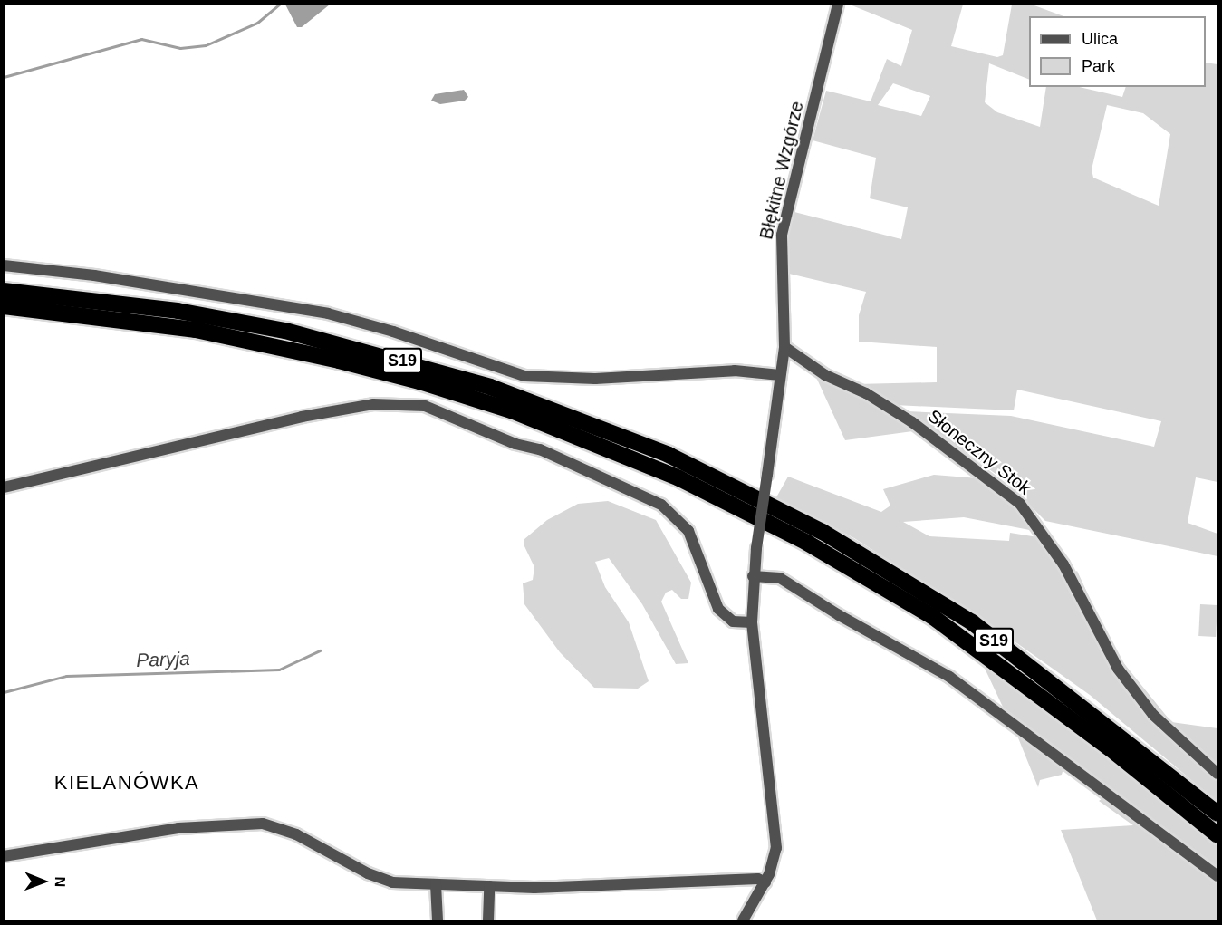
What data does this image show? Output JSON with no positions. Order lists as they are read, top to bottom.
{
  "streets": {
    "highway": ["S19"],
    "street": ["Błękitne Wzgórze", "Słoneczny Stok"]
  },
  "crossings": [
    ["Błękitne Wzgórze", "Słoneczny Stok"]
  ],
  "districts": ["KIELANÓWKA"],
  "water": ["Paryja"],
  "legend": ["Ulica", "Park"],
  "north": "right"
}
